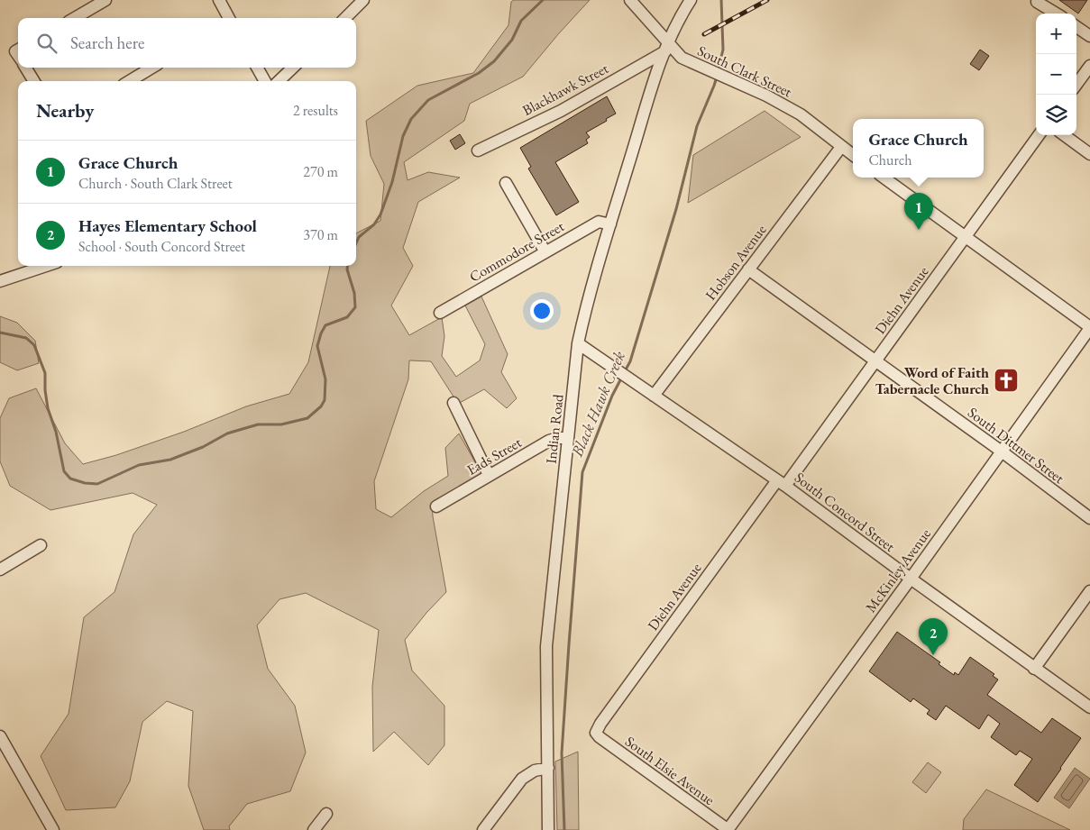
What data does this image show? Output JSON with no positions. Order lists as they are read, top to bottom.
{
  "streets": {
    "street": [
      "South Clark Street",
      "Blackhawk Street",
      "Commodore Street",
      "Hobson Avenue",
      "Diehn Avenue",
      "Indian Road",
      "South Dittmer Street",
      "Eads Street",
      "South Concord Street",
      "McKinley Avenue",
      "South Elsie Avenue"
    ]
  },
  "crossings": [
    ["South Clark Street", "Blackhawk Street"],
    ["South Clark Street", "Hobson Avenue"],
    ["South Clark Street", "Indian Road"],
    ["Blackhawk Street", "Indian Road"],
    ["Commodore Street", "Indian Road"],
    ["Hobson Avenue", "South Dittmer Street"],
    ["Hobson Avenue", "South Concord Street"],
    ["Diehn Avenue", "South Dittmer Street"],
    ["Diehn Avenue", "South Concord Street"],
    ["Diehn Avenue", "South Elsie Avenue"],
    ["Indian Road", "Eads Street"],
    ["Indian Road", "South Concord Street"],
    ["South Dittmer Street", "McKinley Avenue"],
    ["South Concord Street", "McKinley Avenue"],
    ["McKinley Avenue", "South Elsie Avenue"]
  ],
  "water": ["Black Hawk Creek"],
  "places": {
    "church": ["Word of Faith Tabernacle Church"]
  },
  "page": {
    "map_buttons": ["+", "−"],
    "search": "Search here",
    "heading": ["Nearby", "2 results"],
    "popup": ["Grace Church", "Church"],
    "list": [
      {
        "mark": "1",
        "name": "Grace Church",
        "note": "Church · South Clark Street",
        "value": "270 m"
      },
      {
        "mark": "2",
        "name": "Hayes Elementary School",
        "note": "School · South Concord Street",
        "value": "370 m"
      }
    ],
    "pins": ["1", "2"]
  }
}
